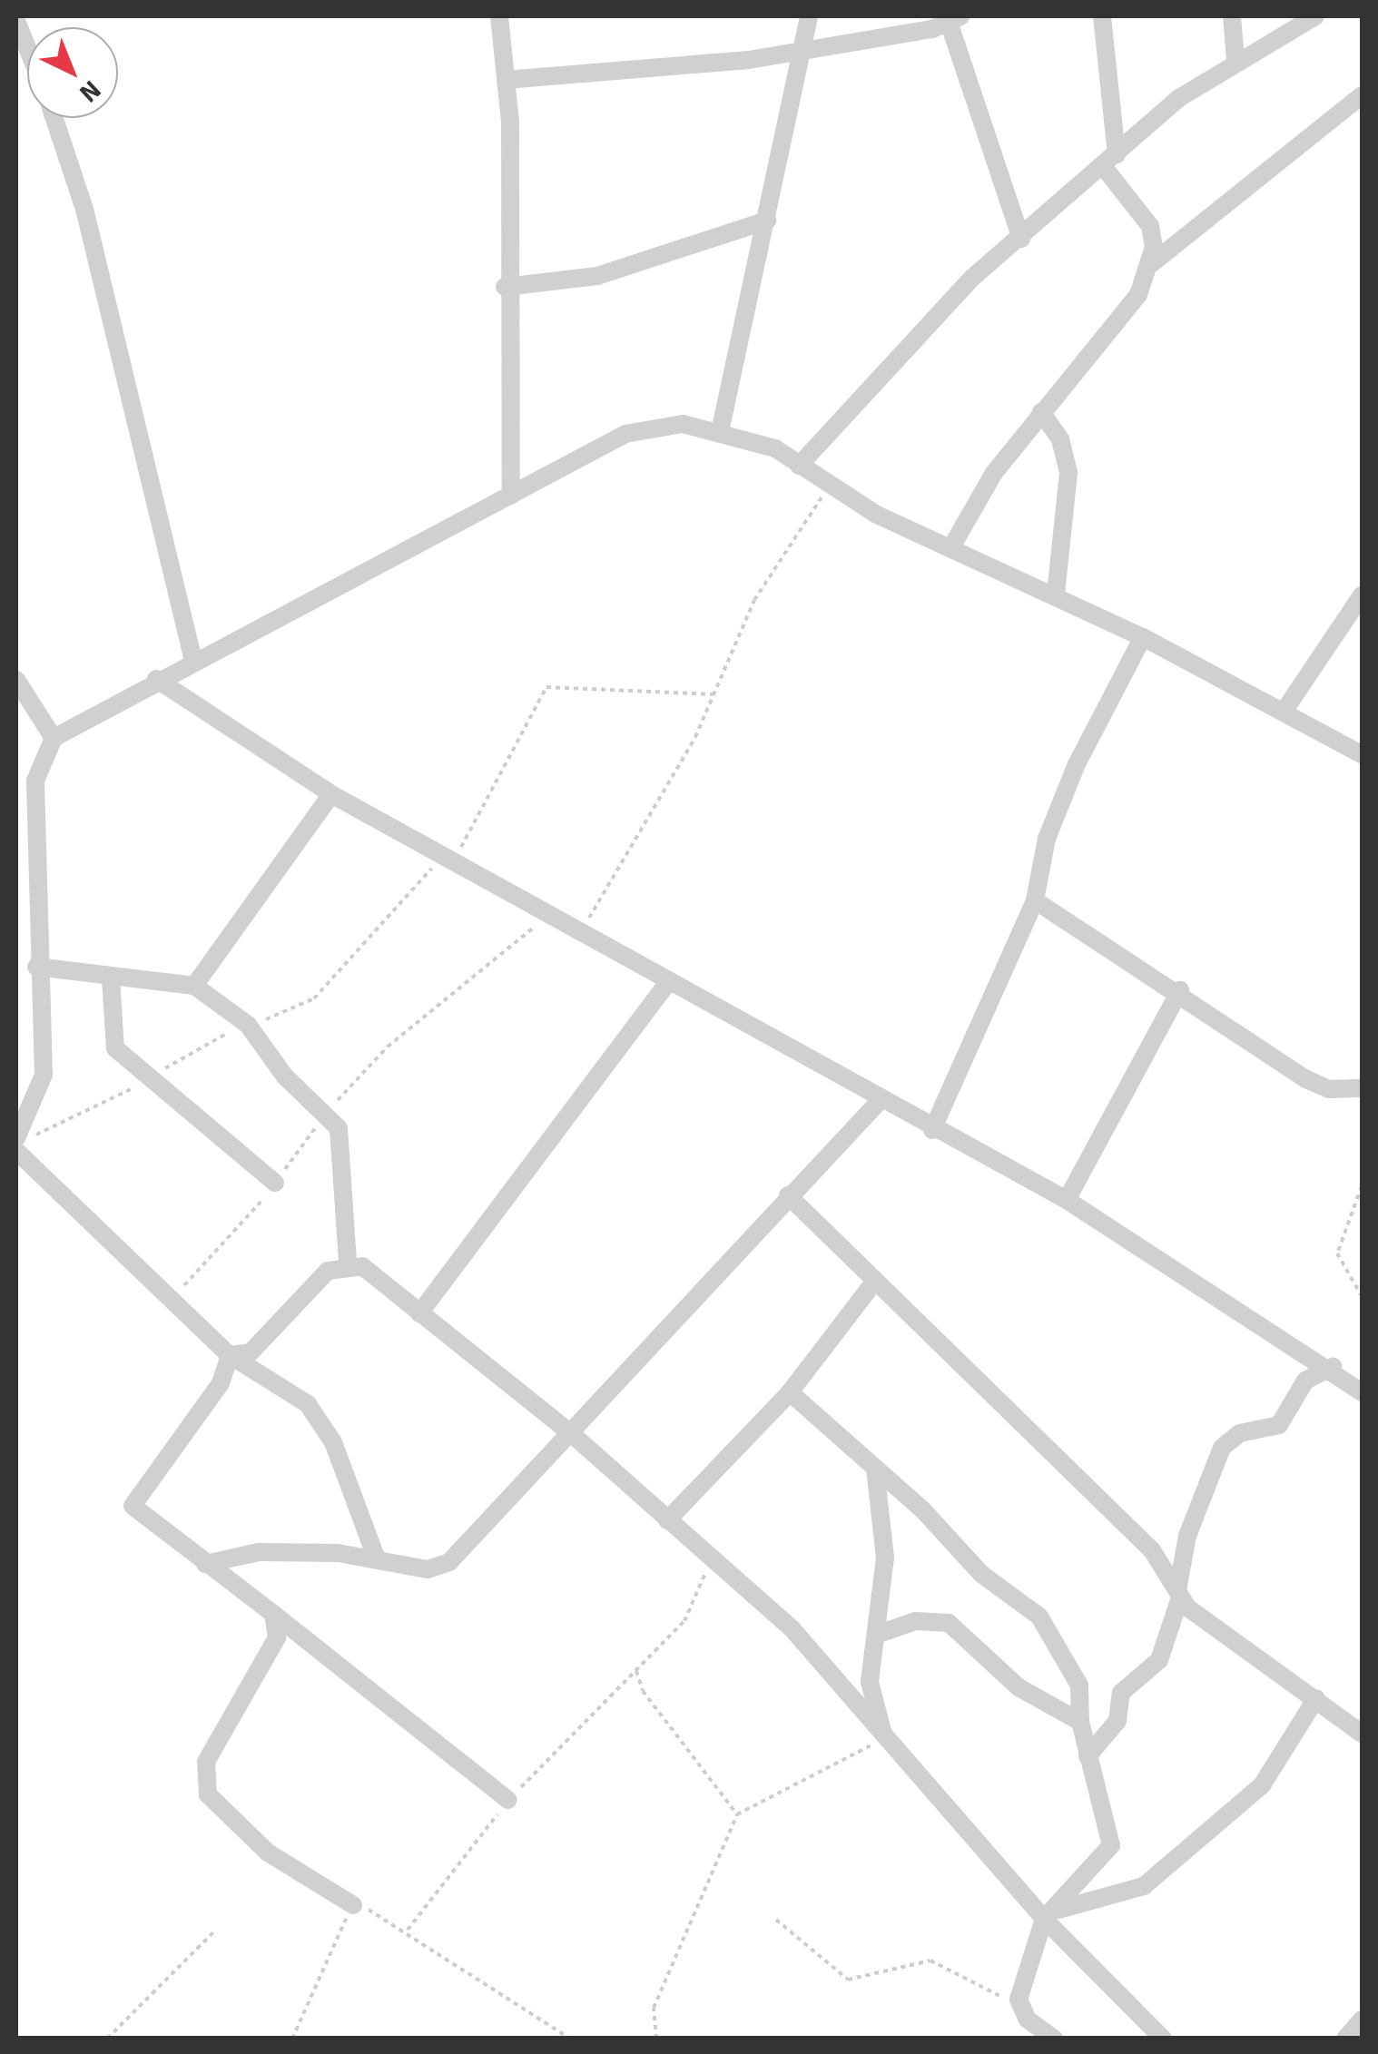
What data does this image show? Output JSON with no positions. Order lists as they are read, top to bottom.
{
  "north": "bottom right"
}
